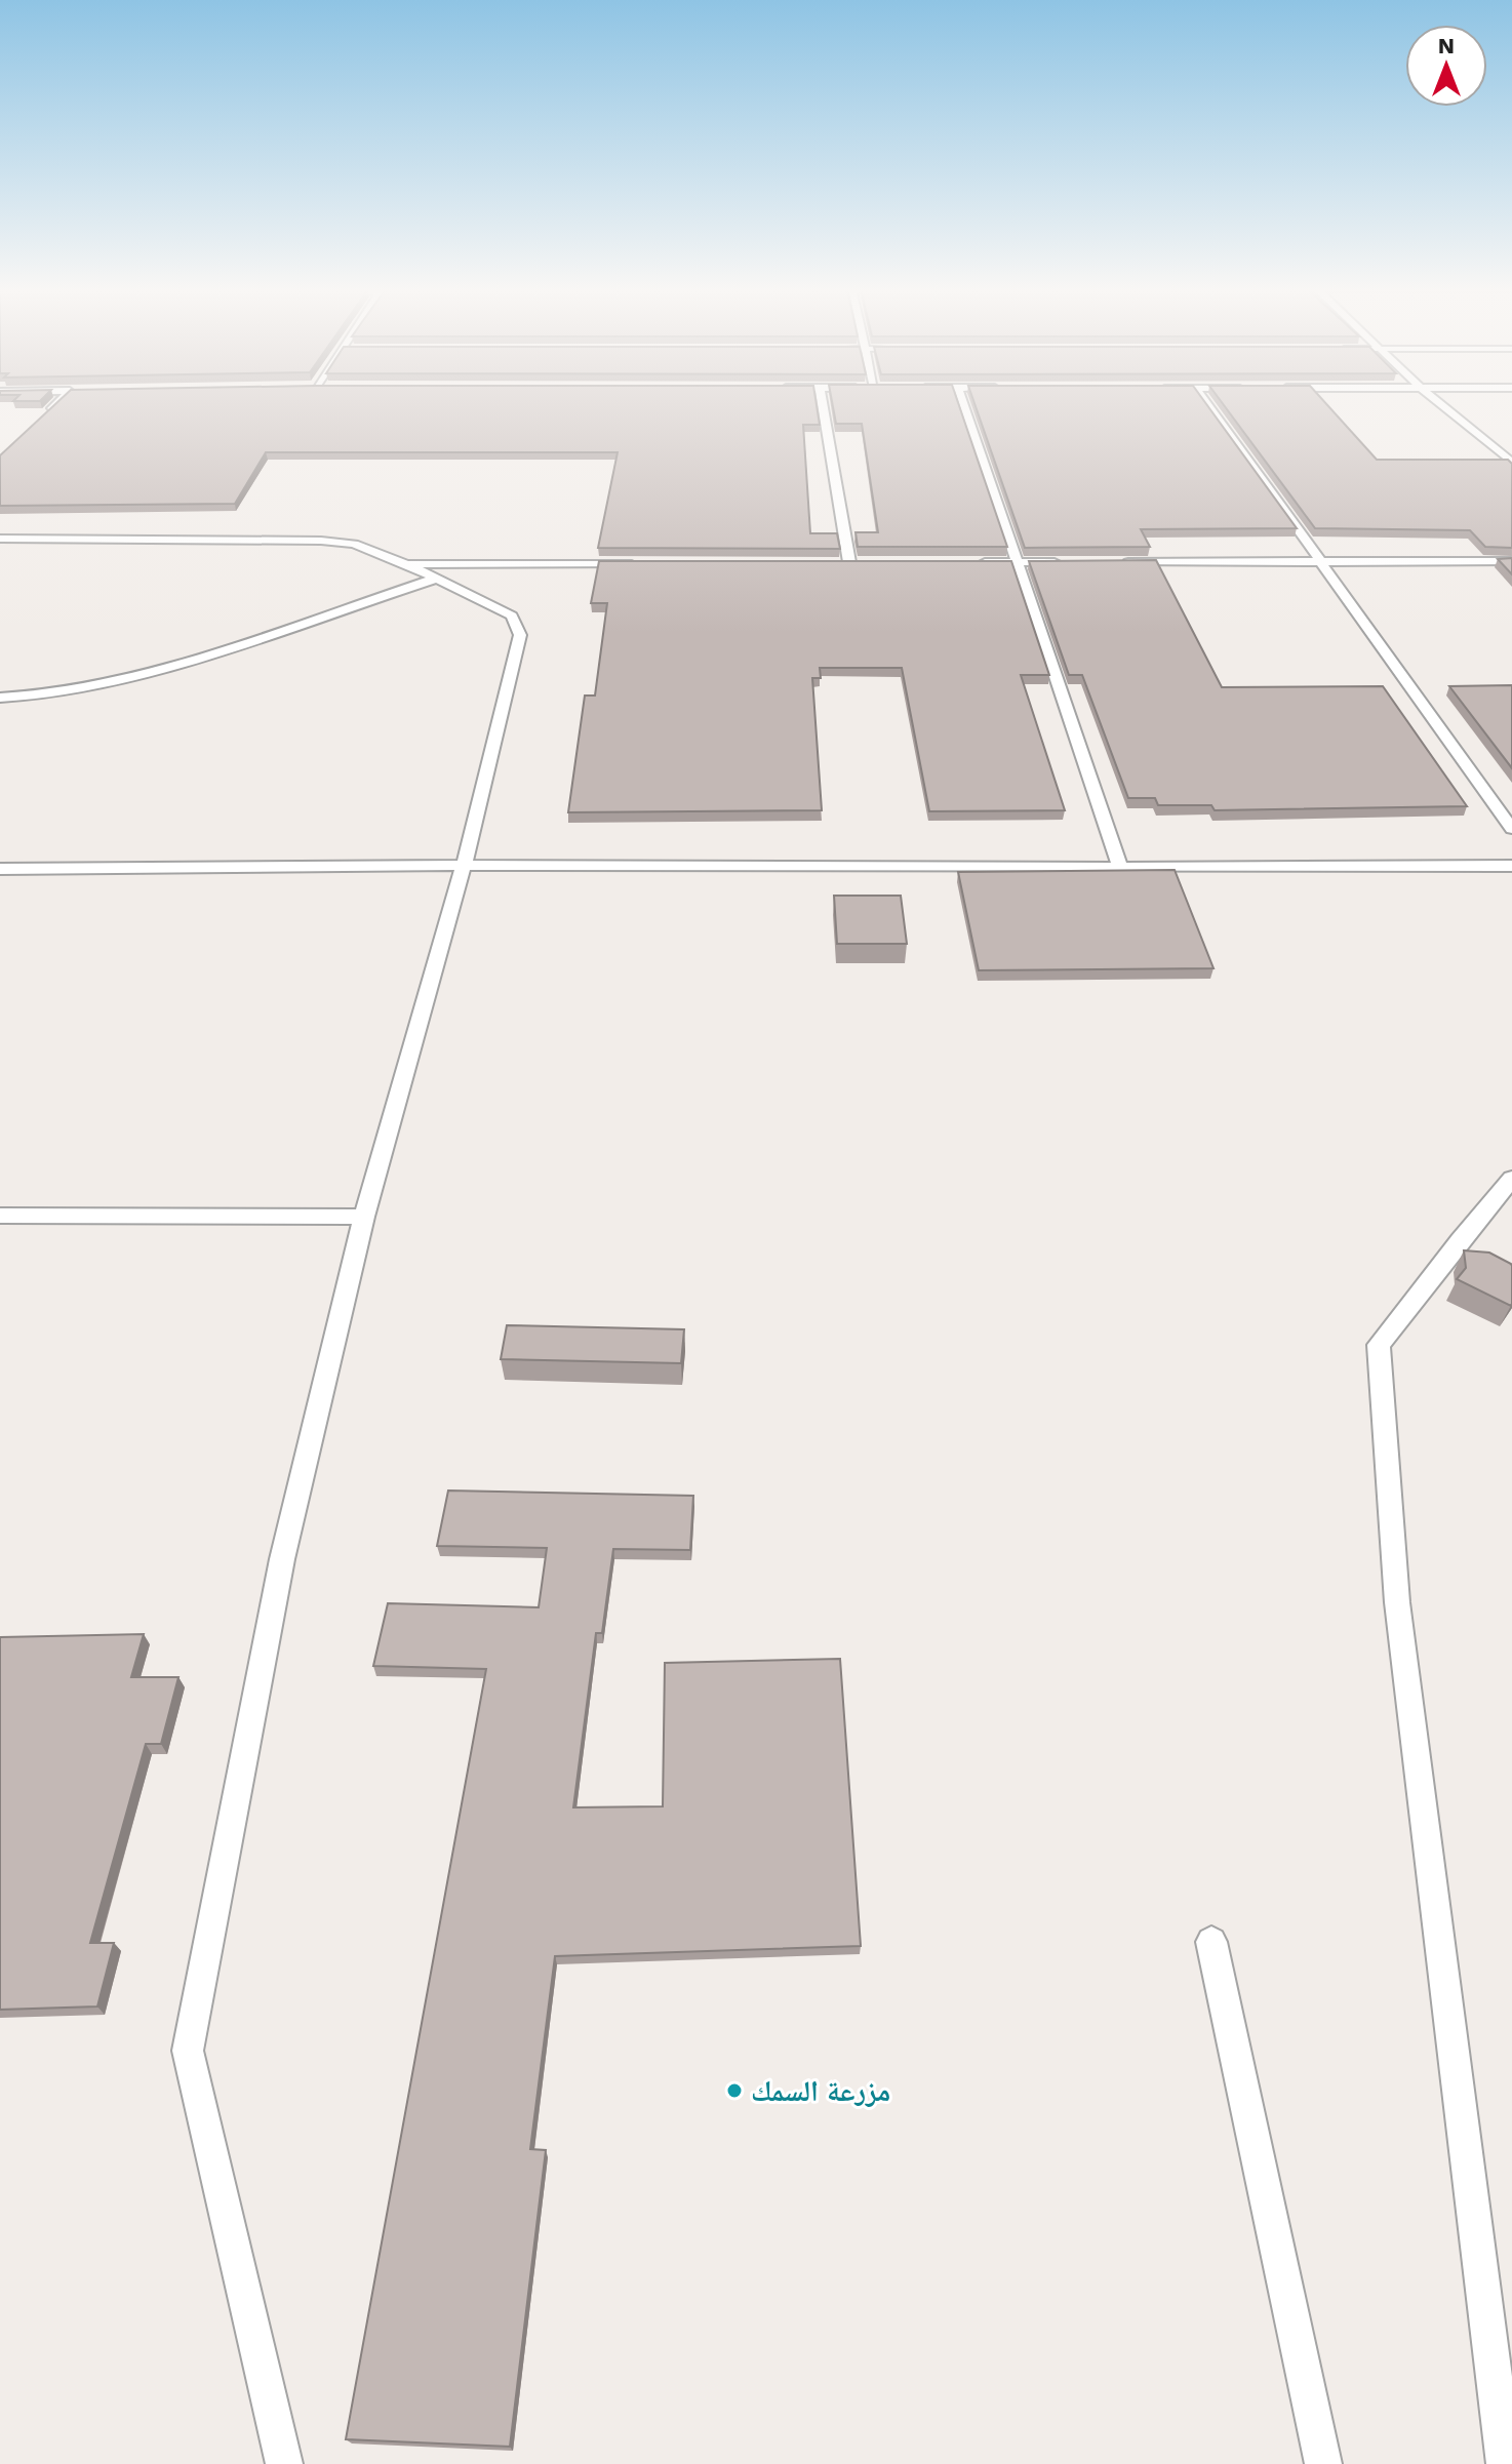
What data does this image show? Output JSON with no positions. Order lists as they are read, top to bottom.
{
  "places": ["مزرعة السمك"],
  "north": "top"
}
